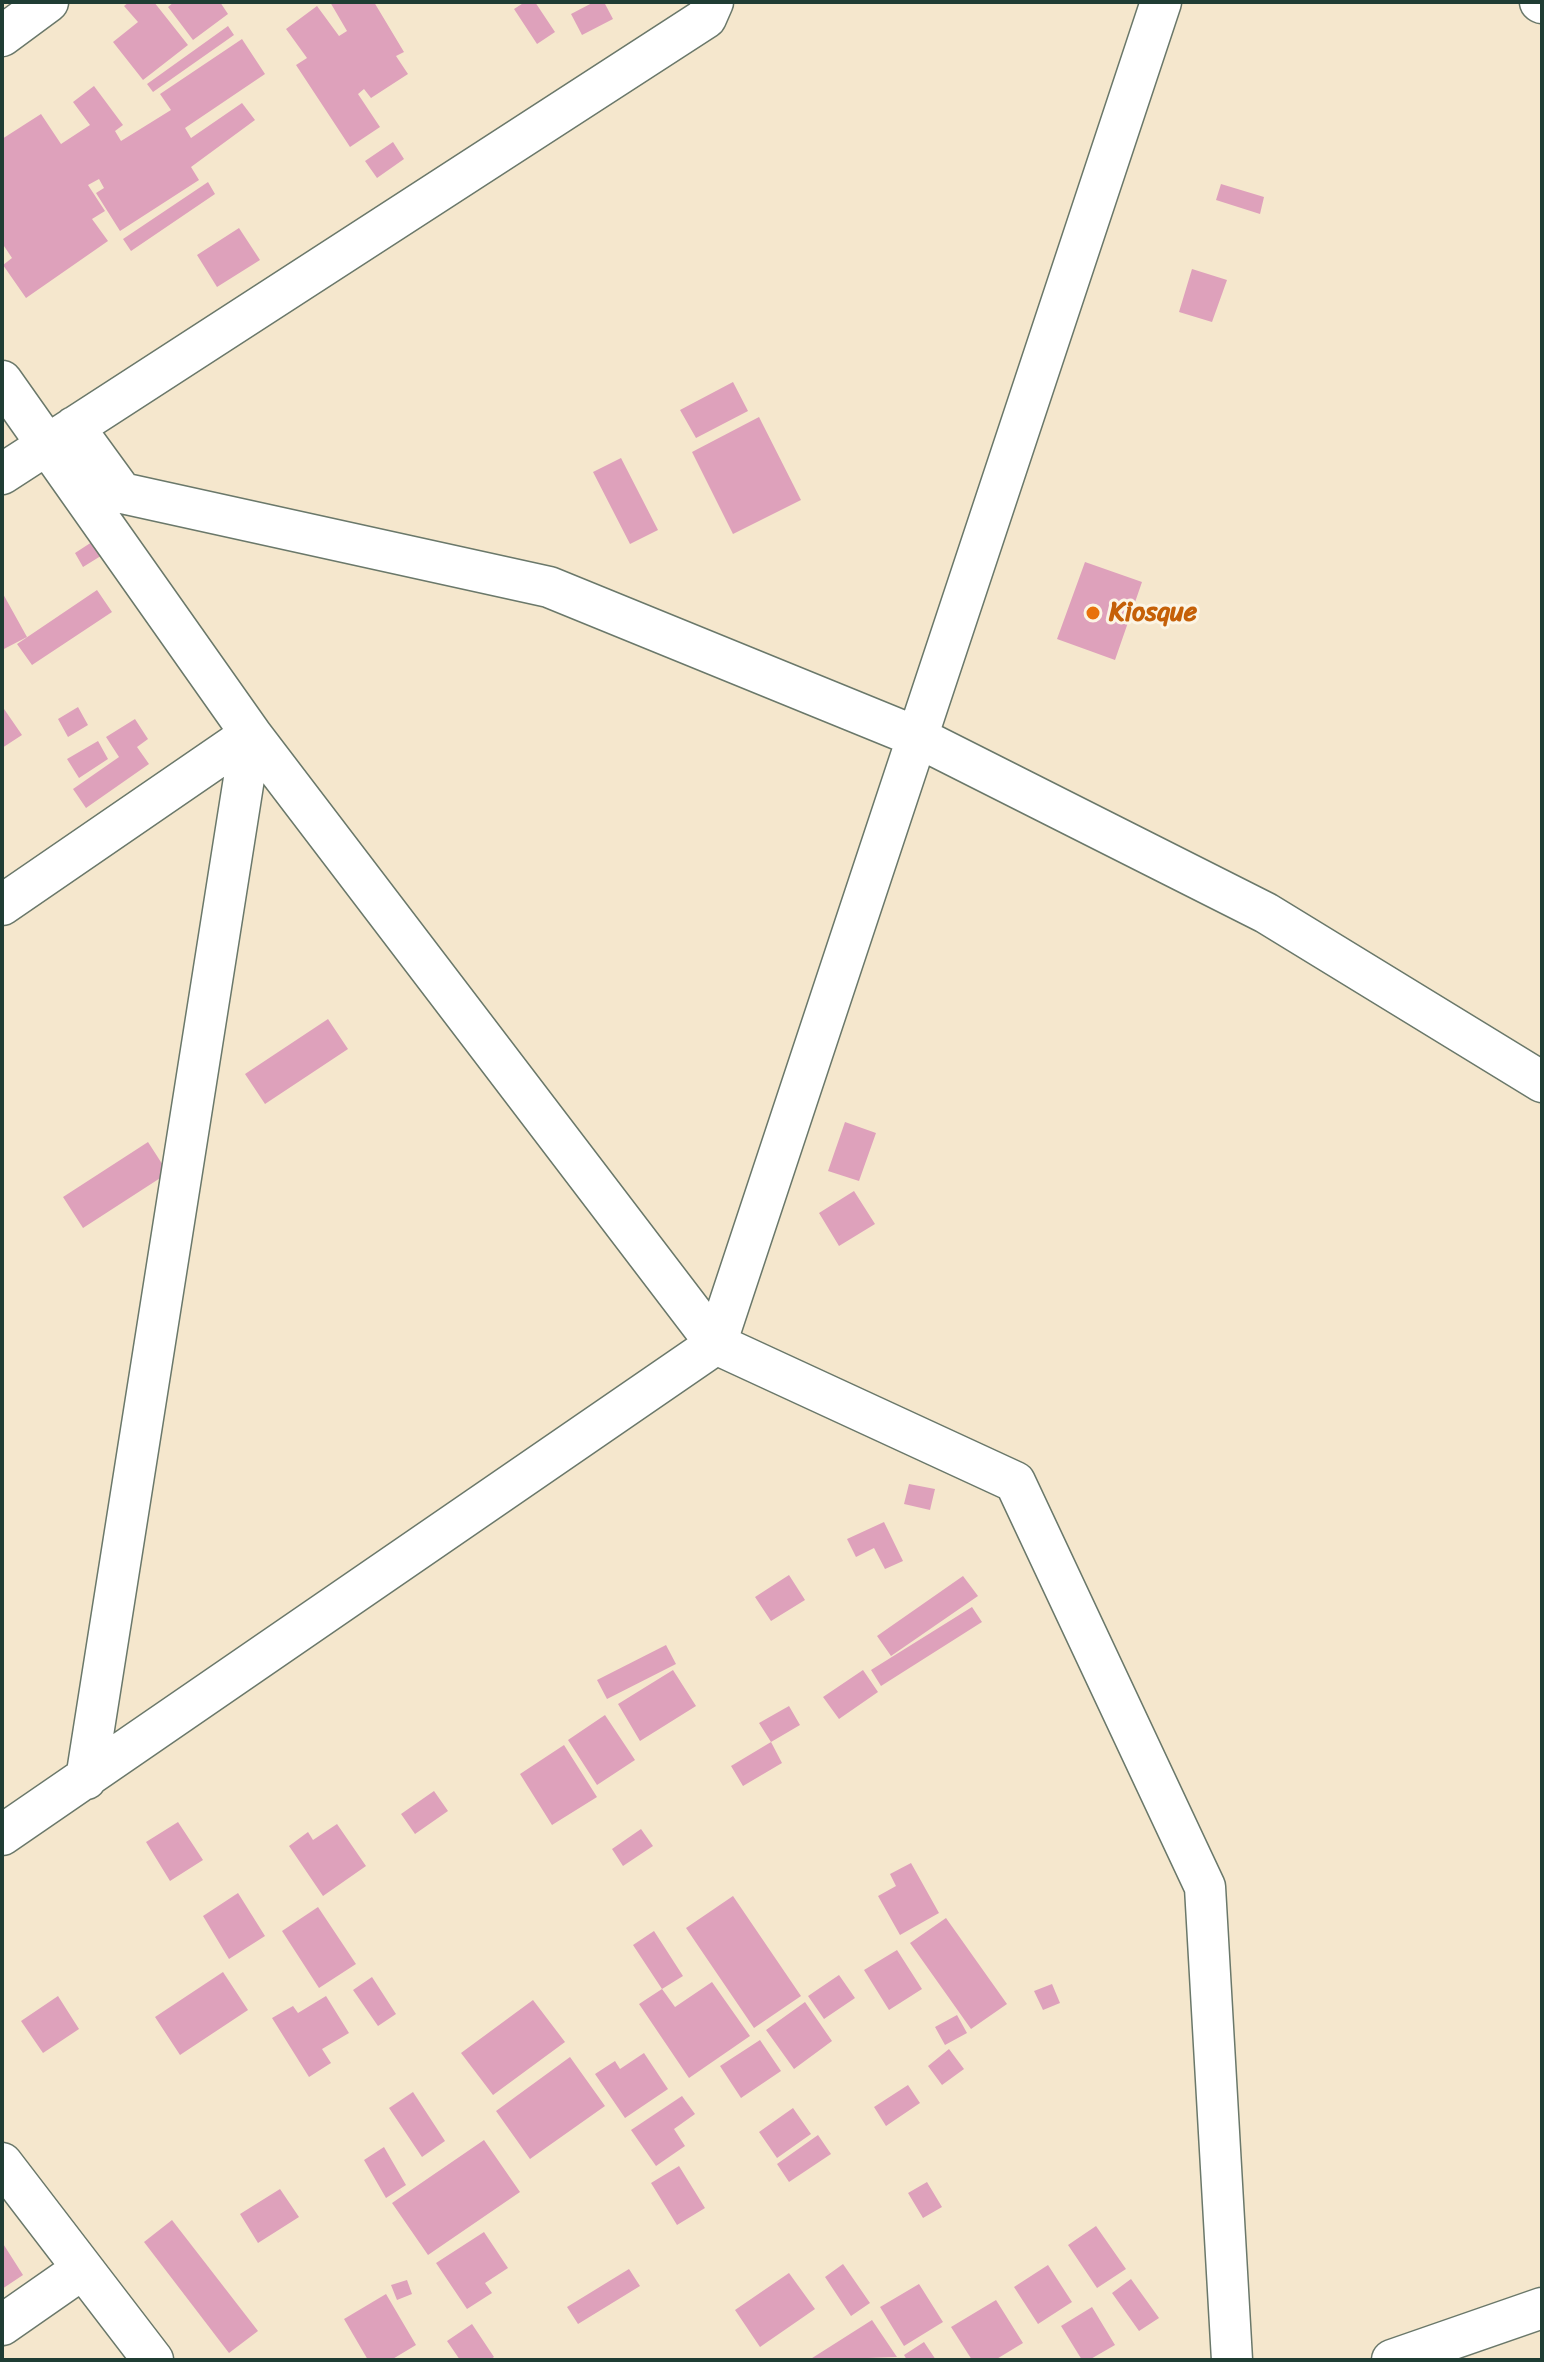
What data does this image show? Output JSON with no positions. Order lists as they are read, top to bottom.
{
  "places": ["Kiosque"]
}
